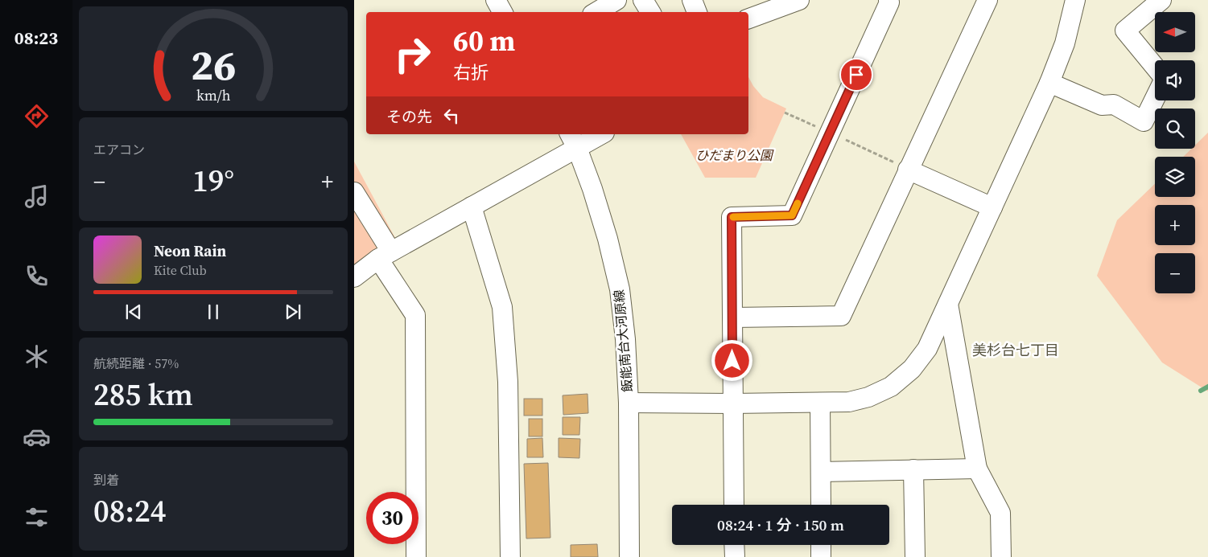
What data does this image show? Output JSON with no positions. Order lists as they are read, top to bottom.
{
  "streets": {
    "street": ["飯能南台大河原線"]
  },
  "districts": ["美杉台七丁目"],
  "parks": ["ひだまり公園"],
  "north": "left",
  "page": {
    "tabs": "08:23",
    "map_buttons": ["+", "−"],
    "turn": ["60 m", "右折"],
    "then": "その先",
    "tile": [
      "エアコン",
      ["航続距離 · 57%", "285 km"],
      ["到着", "08:24"]
    ],
    "heat": ["−", "19°", "+"],
    "song": ["Neon Rain", "Kite Club"],
    "limit": "30",
    "trip": "08:24 · 1 分 · 150 m",
    "gauge": ["26", "km/h"]
  }
}
